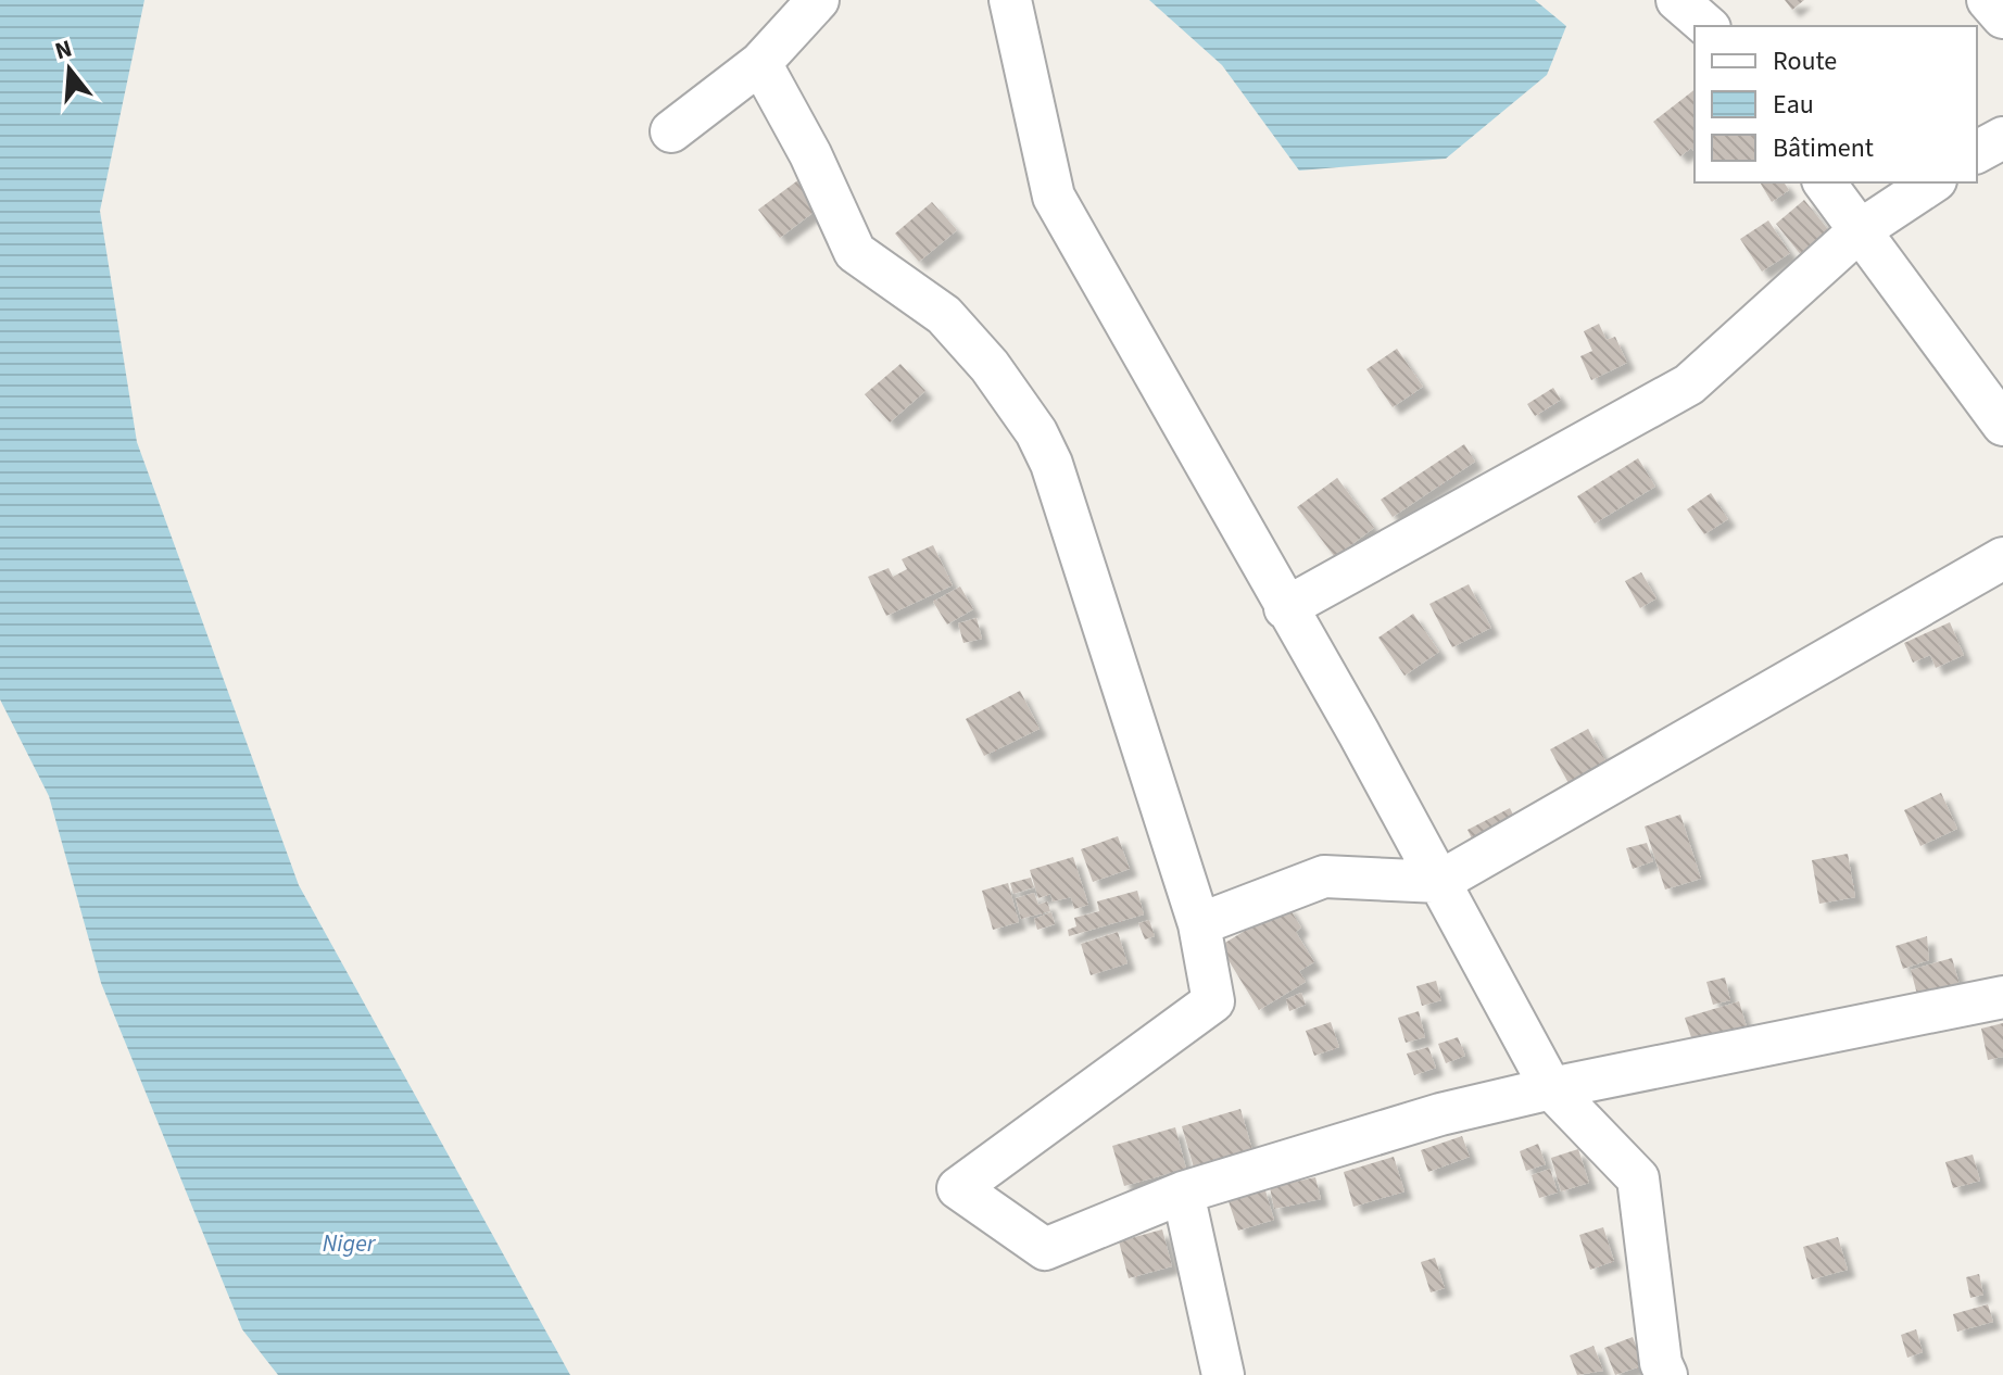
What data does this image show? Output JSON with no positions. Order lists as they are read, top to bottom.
{
  "water": ["Niger"],
  "legend": ["Route", "Eau", "Bâtiment"],
  "north": "top"
}
